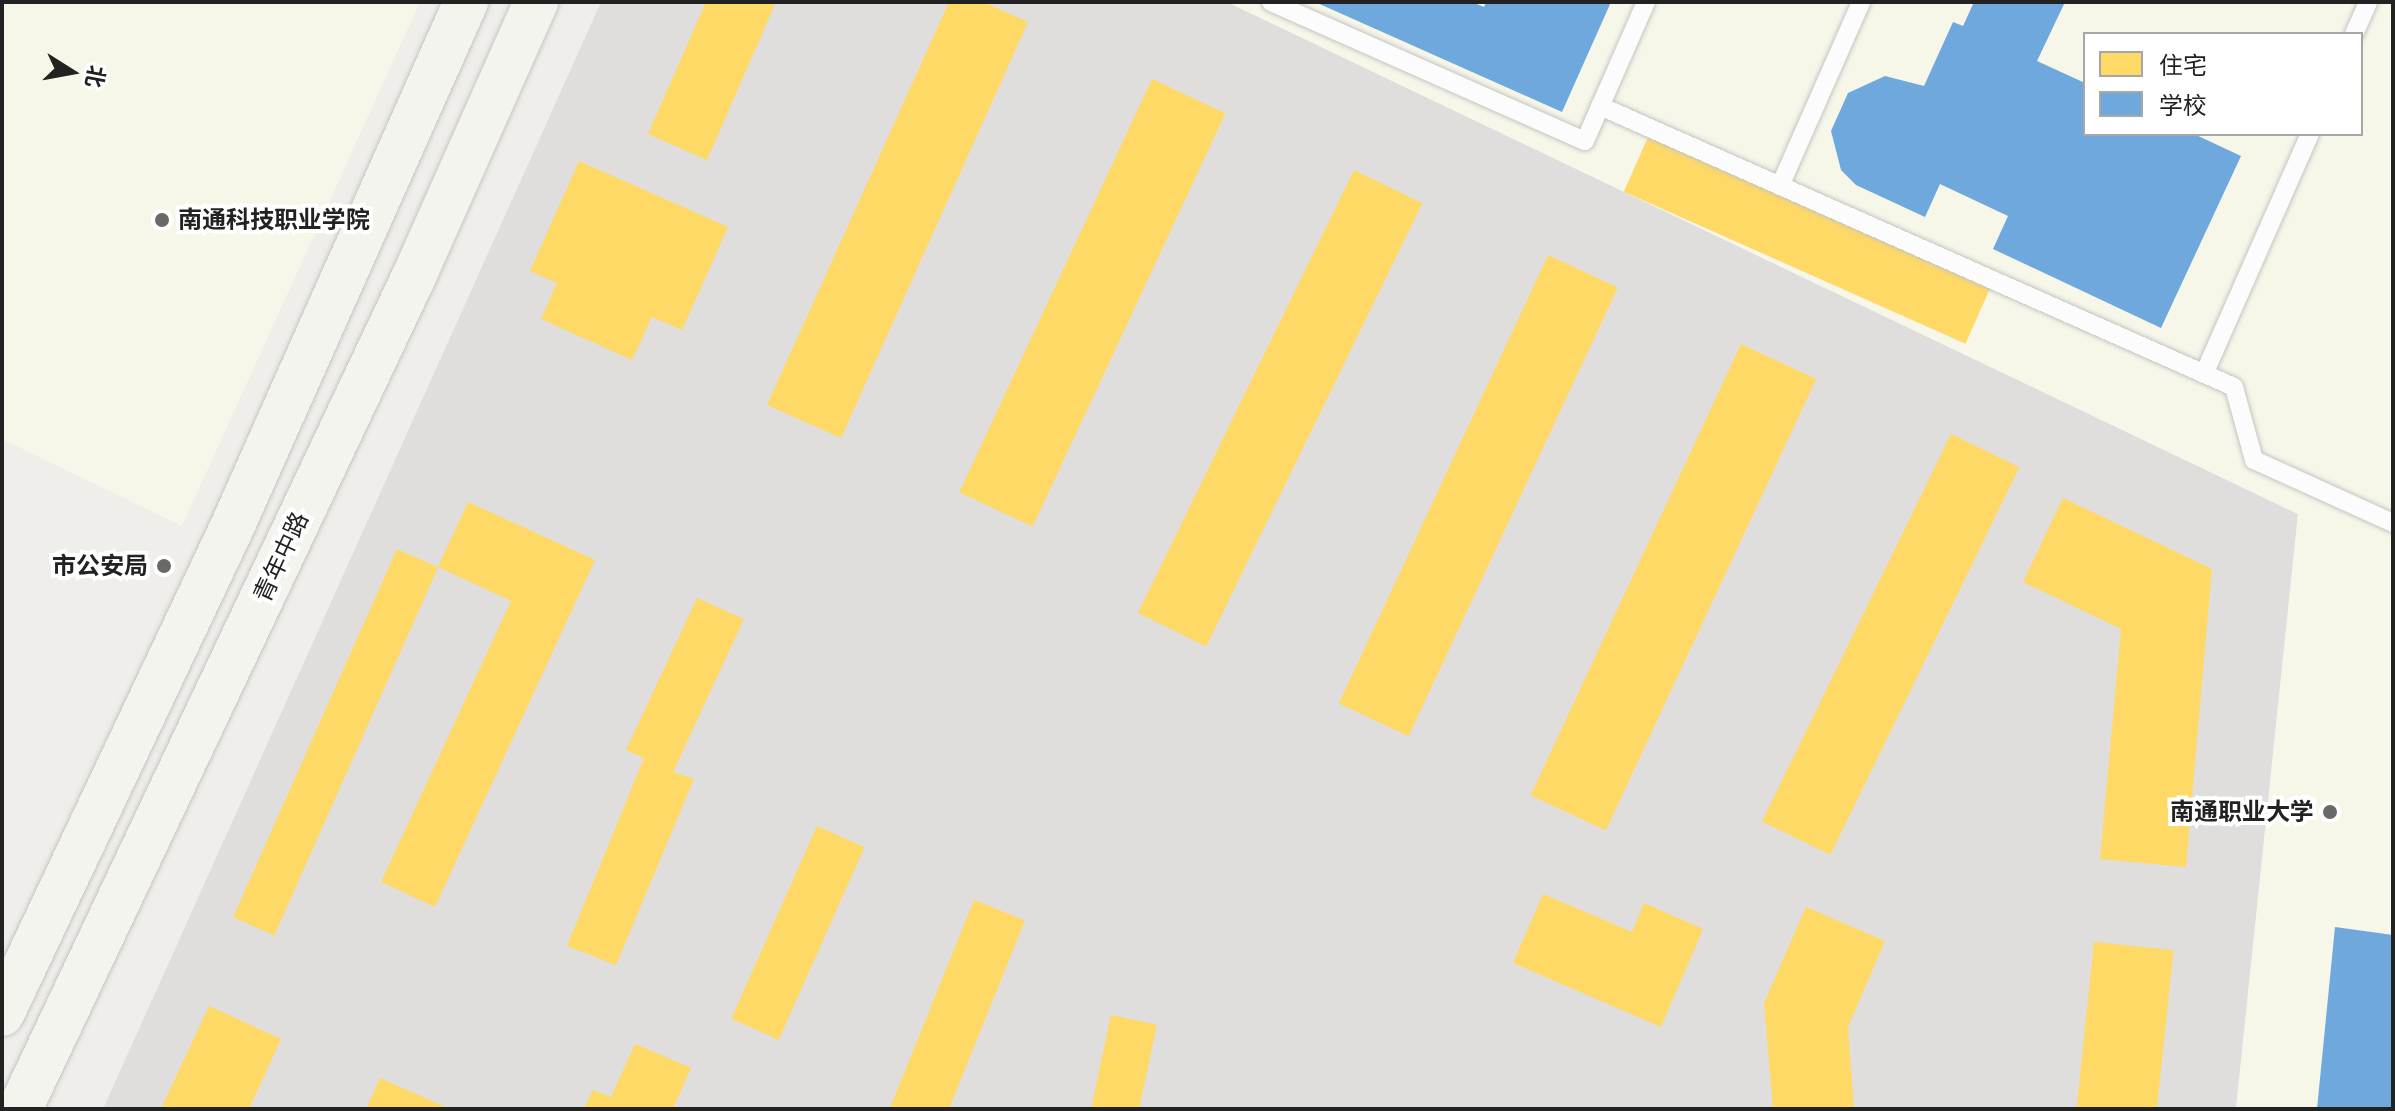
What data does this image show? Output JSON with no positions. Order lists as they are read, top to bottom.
{
  "streets": {
    "main road": ["青年中路"]
  },
  "places": ["南通科技职业学院", "市公安局", "南通职业大学"],
  "legend": ["住宅", "学校"],
  "north": "right"
}
